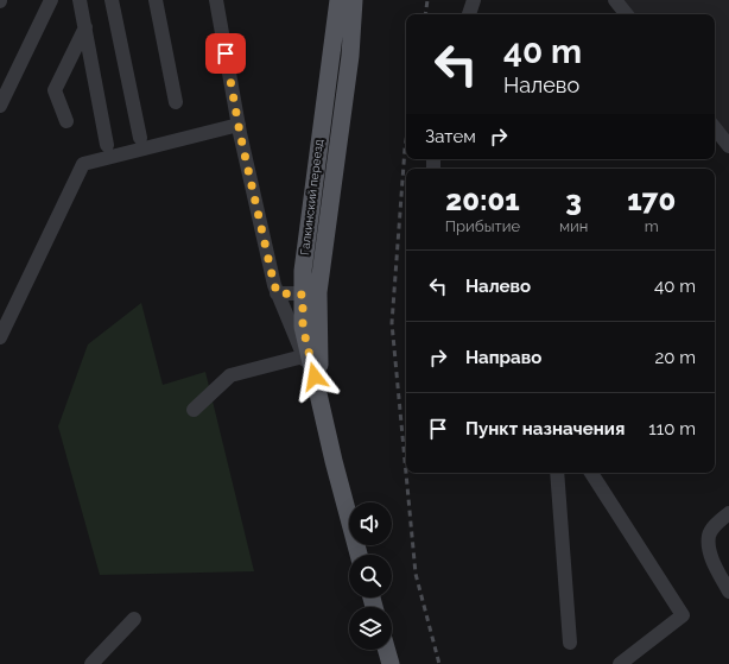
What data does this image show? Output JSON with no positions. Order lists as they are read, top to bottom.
{
  "streets": {
    "main road": ["Галкинский переезд"]
  },
  "page": {
    "turn": ["40 m", "Налево"],
    "then": "Затем",
    "eta": [
      "20:01",
      "Прибытие",
      "3",
      "мин",
      "170",
      "m"
    ],
    "list": [
      {
        "name": "Налево",
        "value": "40 m"
      },
      {
        "name": "Направо",
        "value": "20 m"
      },
      {
        "name": "Пункт назначения",
        "value": "110 m"
      }
    ]
  }
}
